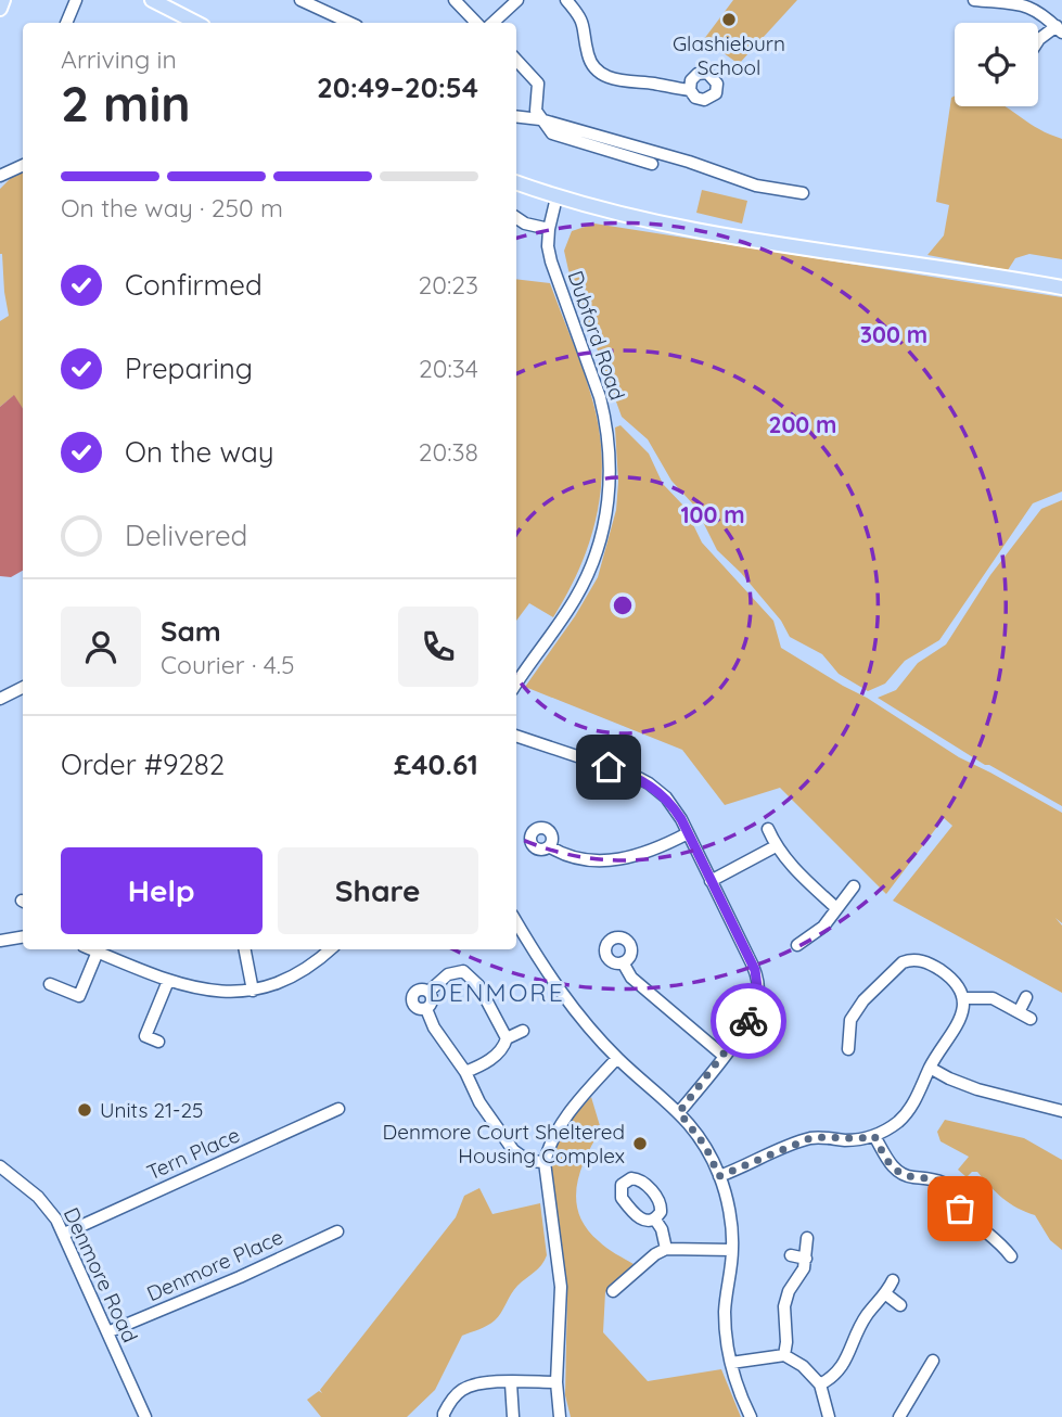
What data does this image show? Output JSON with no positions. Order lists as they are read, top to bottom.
{
  "streets": {
    "street": [
      "Dubford Road",
      "Tern Place",
      "Denmore Place",
      "Denmore Road"
    ]
  },
  "crossings": [
    ["Tern Place", "Denmore Road"],
    ["Denmore Place", "Denmore Road"]
  ],
  "districts": ["DENMORE"],
  "places": ["Glashieburn School", "Units 21-25", "Denmore Court Sheltered Housing Complex"],
  "page": {
    "heading": ["2 min", "Arriving in", "20:49–20:54"],
    "panel": [
      "Sam",
      "Courier · 4.5",
      "Order #9282",
      "£40.61"
    ],
    "bar": "On the way · 250 m",
    "list": [
      ["Confirmed", "20:23"],
      ["Preparing", "20:34"],
      ["On the way", "20:38"],
      "Delivered"
    ],
    "buttons": ["Help", "Share"]
  },
  "rings": ["300 m", "200 m", "100 m"]
}
